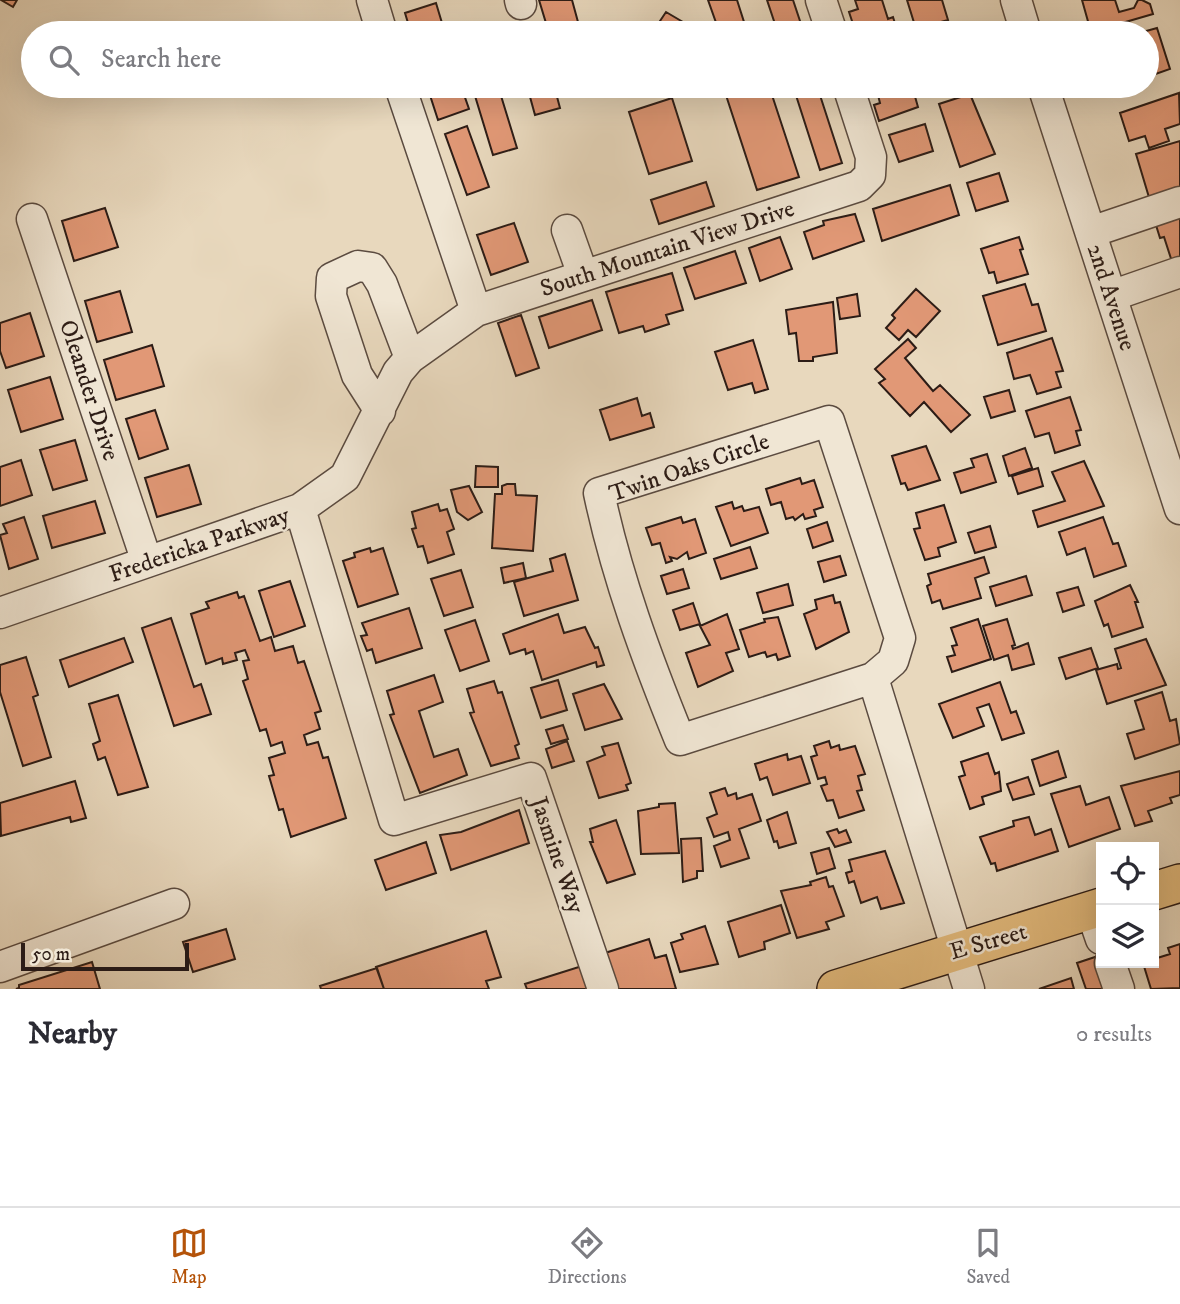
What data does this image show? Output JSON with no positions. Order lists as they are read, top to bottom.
{
  "streets": {
    "main road": ["E Street"],
    "street": [
      "South Mountain View Drive",
      "2nd Avenue",
      "Oleander Drive",
      "Twin Oaks Circle",
      "Fredericka Parkway",
      "Jasmine Way"
    ]
  },
  "crossings": [
    ["South Mountain View Drive", "Fredericka Parkway"],
    ["Oleander Drive", "Fredericka Parkway"],
    ["Fredericka Parkway", "Jasmine Way"]
  ],
  "scale_bar": "50 m",
  "page": {
    "search": "Search here",
    "scale": "50 m",
    "heading": ["Nearby", "0 results"],
    "nav": ["Map", "Directions", "Saved"]
  }
}
